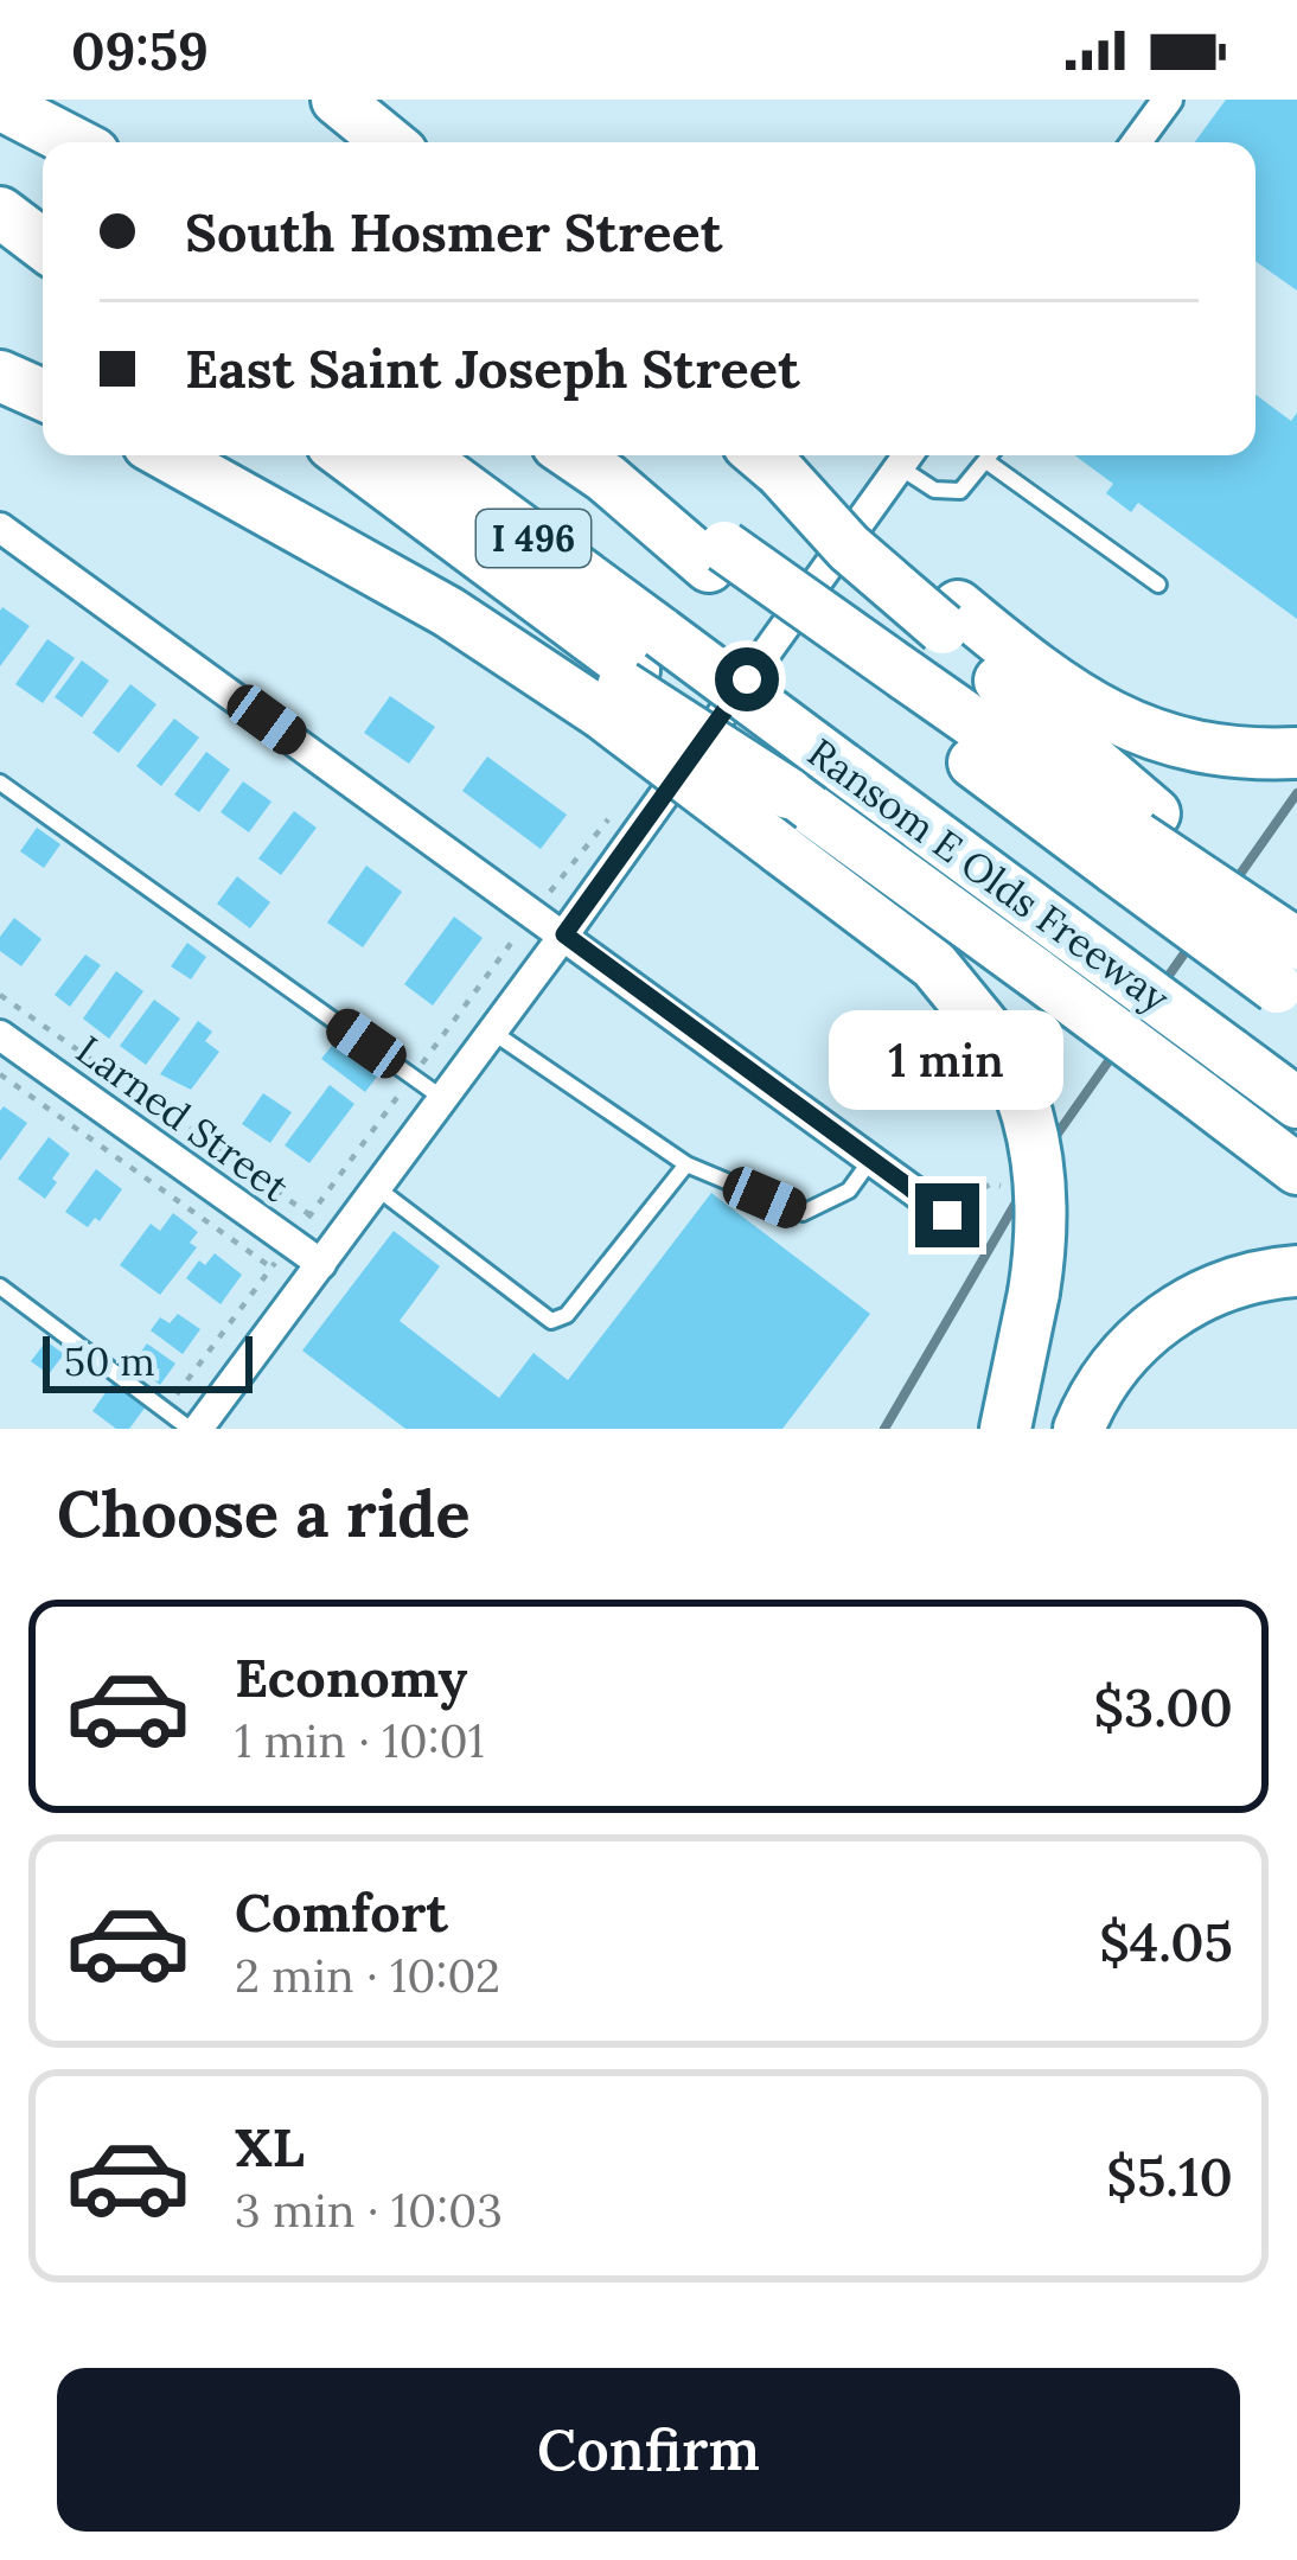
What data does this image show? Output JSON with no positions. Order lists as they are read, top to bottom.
{
  "streets": {
    "highway": ["I 496", "Ransom E Olds Freeway"],
    "street": ["Larned Street"]
  },
  "scale_bar": "50 m",
  "page": {
    "status": "09:59",
    "banner": ["South Hosmer Street", "East Saint Joseph Street"],
    "bubble": "1 min",
    "scale": "50 m",
    "heading": "Choose a ride",
    "list": [
      {
        "name": "Economy",
        "note": "1 min · 10:01",
        "value": "$3.00"
      },
      {
        "name": "Comfort",
        "note": "2 min · 10:02",
        "value": "$4.05"
      },
      {
        "name": "XL",
        "note": "3 min · 10:03",
        "value": "$5.10"
      }
    ],
    "buttons": "Confirm"
  }
}
